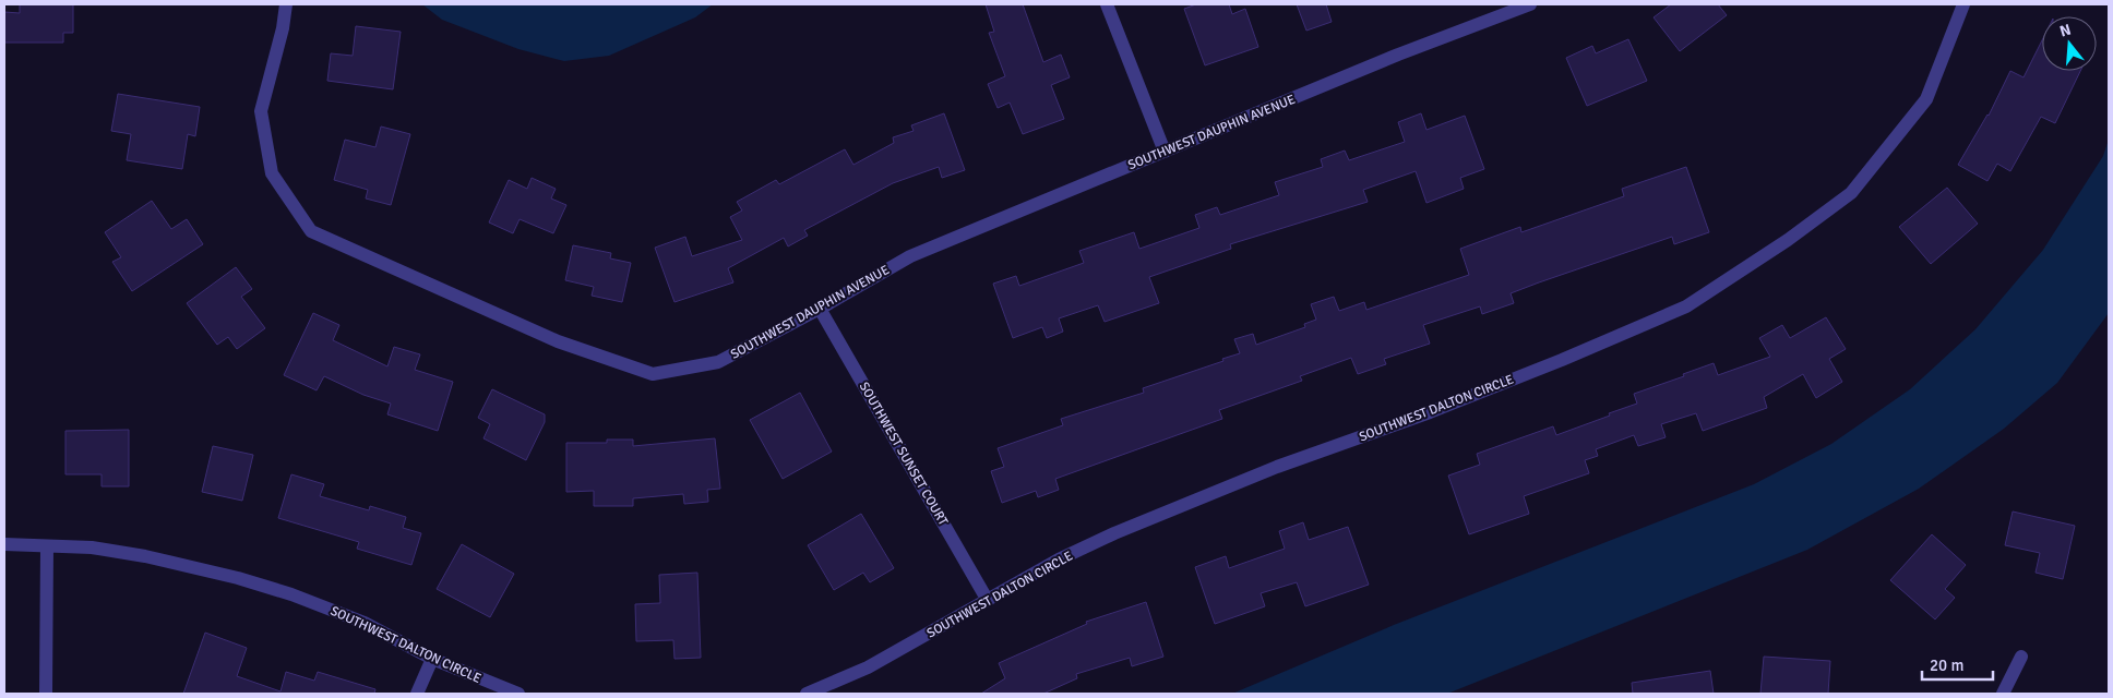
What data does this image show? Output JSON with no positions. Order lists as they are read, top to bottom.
{
  "streets": {
    "street": ["SOUTHWEST DAUPHIN AVENUE", "SOUTHWEST DALTON CIRCLE", "SOUTHWEST SUNSET COURT"]
  },
  "crossings": [
    ["SOUTHWEST DAUPHIN AVENUE", "SOUTHWEST SUNSET COURT"],
    ["SOUTHWEST DALTON CIRCLE", "SOUTHWEST SUNSET COURT"]
  ],
  "scale_bar": "20 m",
  "north": "top"
}
